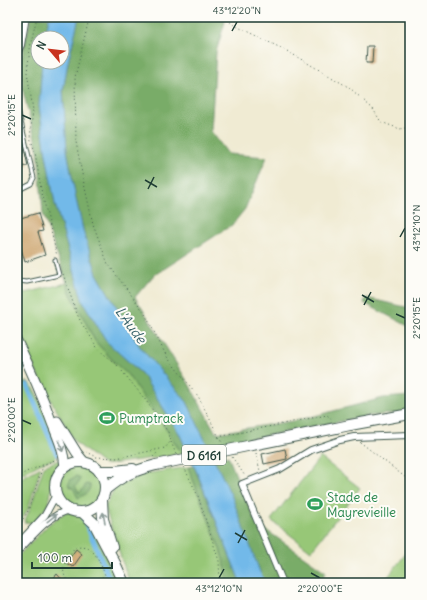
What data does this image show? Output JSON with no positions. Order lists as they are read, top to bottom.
{
  "streets": {
    "main road": ["D 6161"]
  },
  "water": ["L'Aude"],
  "places": {
    "sports": ["Pumptrack", "Stade de Mayrevieille"]
  },
  "scale_bar": "100 m",
  "north": "top left",
  "coordinates": [
    "43°12'20\"N",
    "2°20'15\"E",
    "43°12'10\"N",
    "2°20'00\"E"
  ]
}
